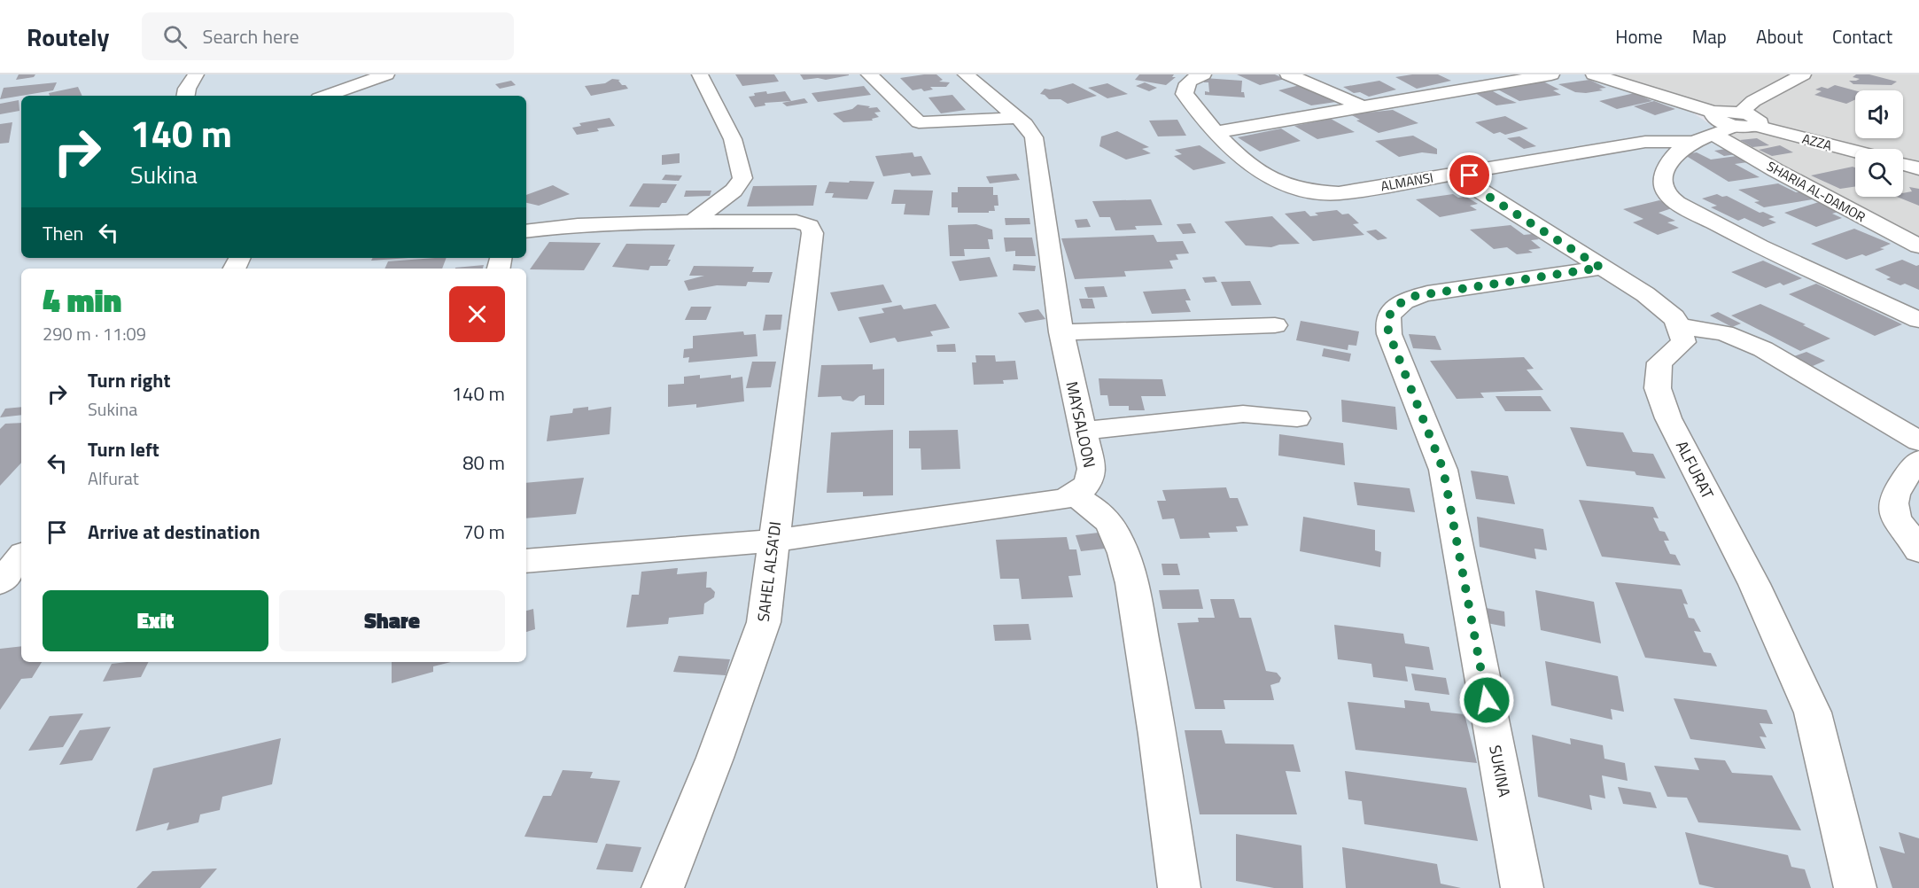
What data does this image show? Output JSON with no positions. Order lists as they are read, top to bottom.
{
  "streets": {
    "street": [
      "AZZA",
      "ALMANSI",
      "SHARIA AL-DAMOR",
      "MAYSALOON",
      "ALFURAT",
      "SAHEL ALSA'DI",
      "SUKINA"
    ]
  },
  "crossings": [
    ["ALMANSI", "SHARIA AL-DAMOR"]
  ],
  "page": {
    "header": "Routely",
    "search": "Search here",
    "nav": [
      "Home",
      "Map",
      "About",
      "Contact"
    ],
    "turn": ["140 m", "Sukina"],
    "then": "Then",
    "heading": ["4 min", "290 m · 11:09"],
    "list": [
      {
        "name": "Turn right",
        "note": "Sukina",
        "value": "140 m"
      },
      {
        "name": "Turn left",
        "note": "Alfurat",
        "value": "80 m"
      },
      {
        "name": "Arrive at destination",
        "value": "70 m"
      }
    ],
    "buttons": ["Exit", "Share"]
  }
}
